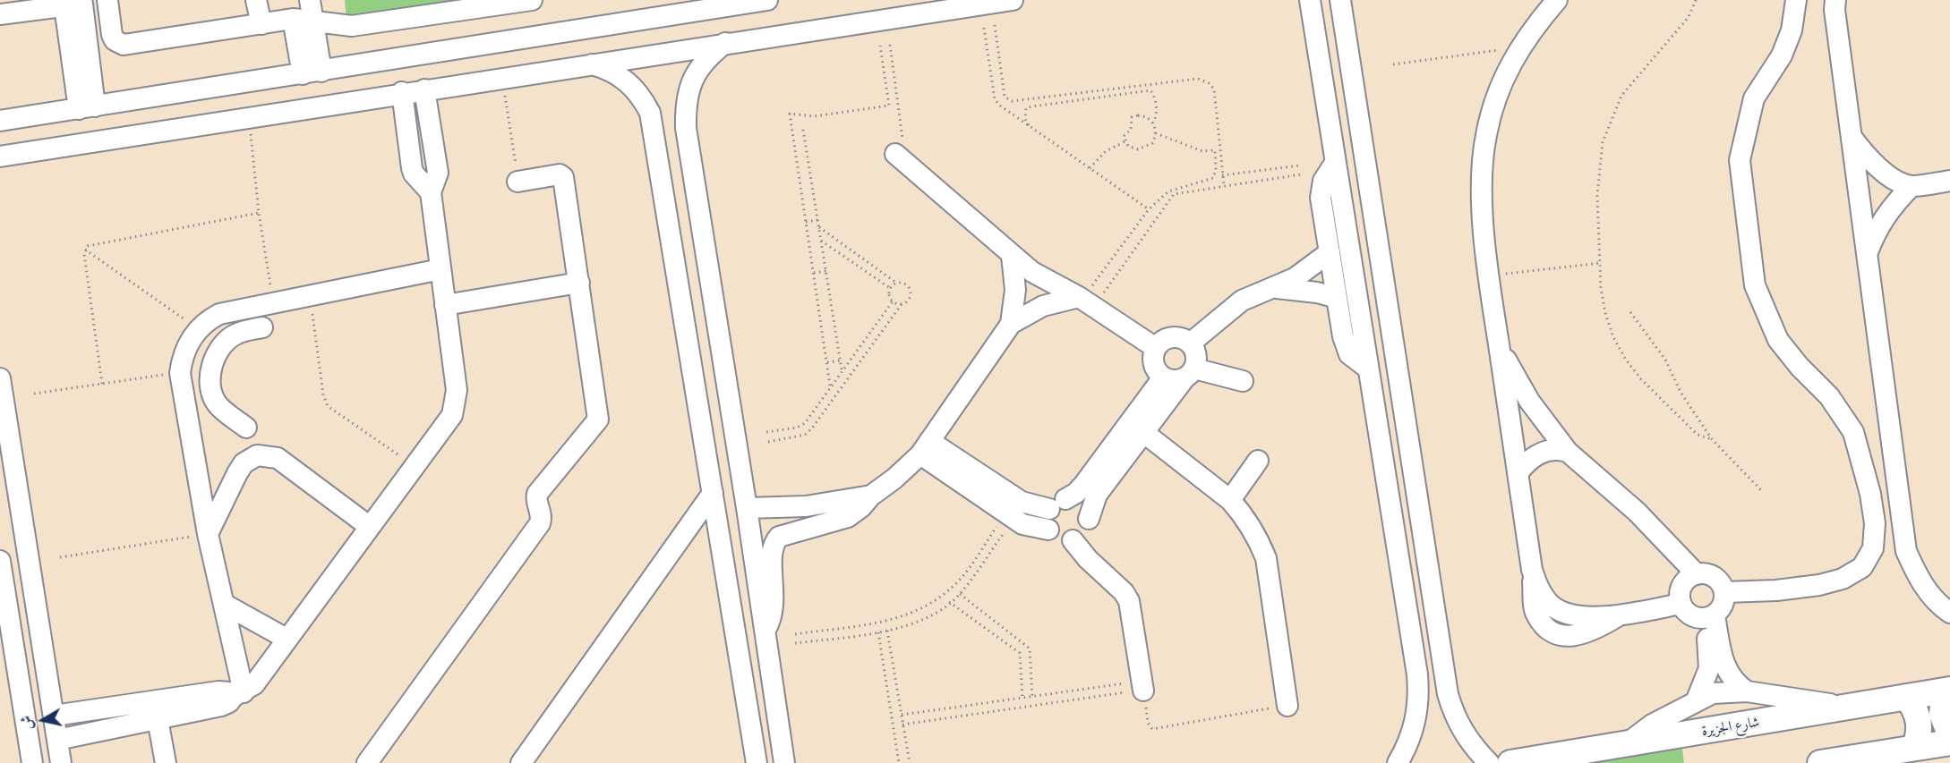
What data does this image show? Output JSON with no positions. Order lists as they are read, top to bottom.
{
  "streets": {
    "main road": ["شارع الجزيرة"]
  },
  "north": "left"
}
